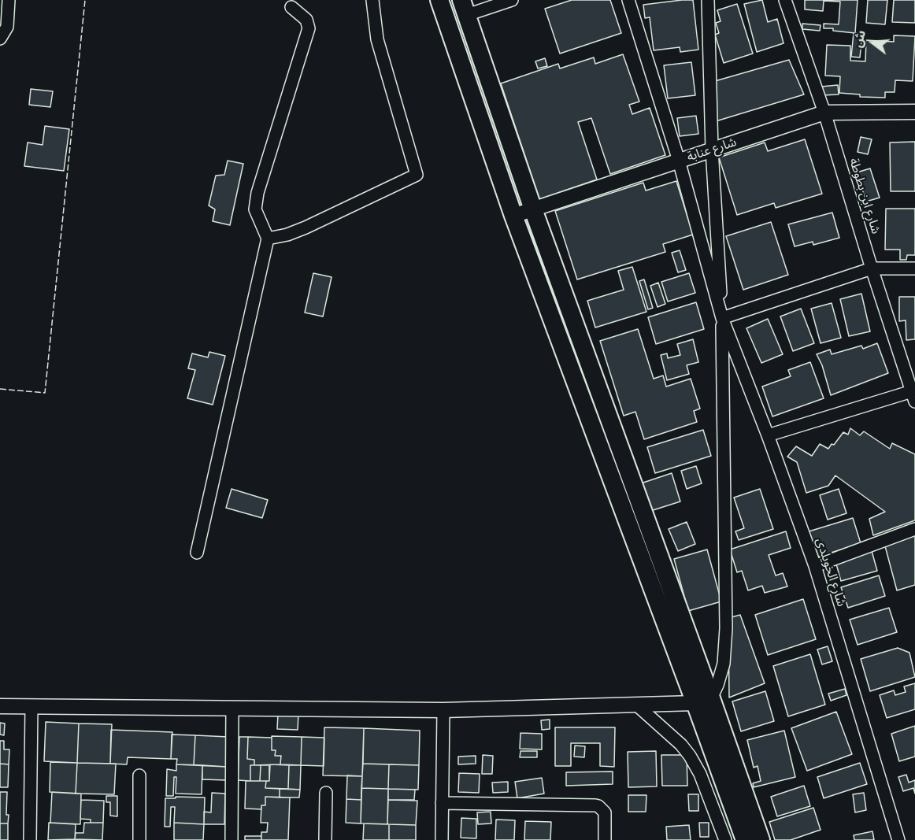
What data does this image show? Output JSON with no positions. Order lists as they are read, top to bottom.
{
  "streets": {
    "street": ["شارع عنابة", "شارع ابن بطوطة", "شارع الخويلدى"]
  },
  "crossings": [
    ["شارع عنابة", "شارع ابن بطوطة"]
  ],
  "north": "left"
}
